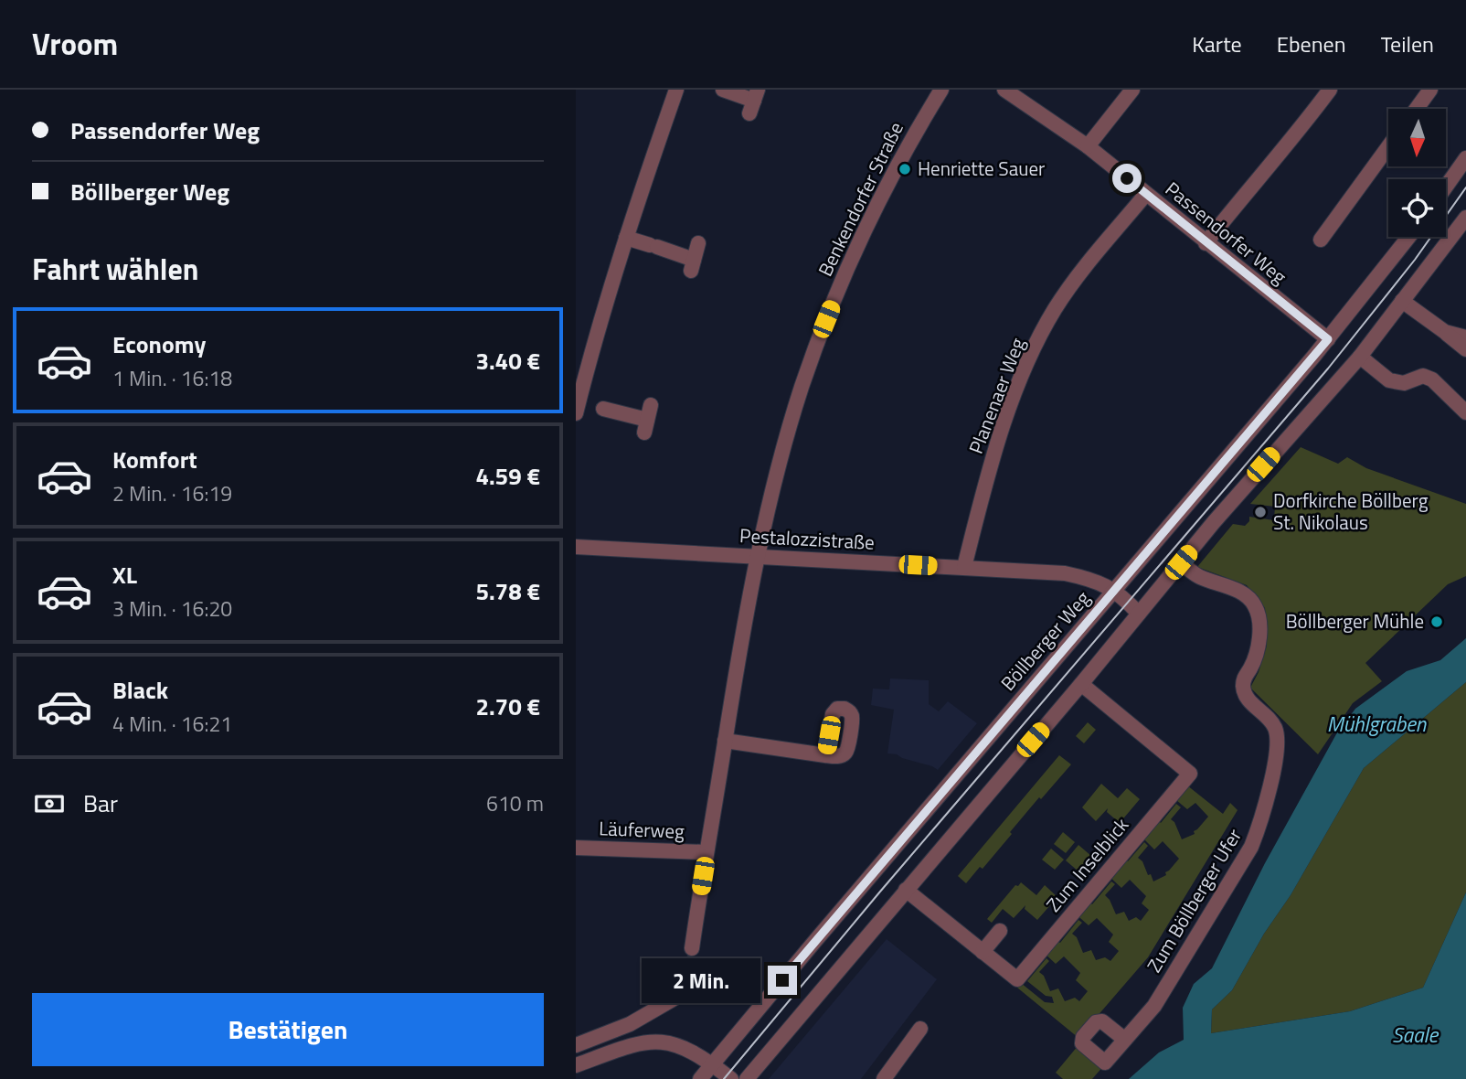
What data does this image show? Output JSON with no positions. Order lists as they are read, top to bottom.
{
  "streets": {
    "street": [
      "Benkendorfer Straße",
      "Passendorfer Weg",
      "Planenaer Weg",
      "Pestalozzistraße",
      "Böllberger Weg",
      "Läuferweg",
      "Zum Inselblick",
      "Zum Böllberger Ufer"
    ]
  },
  "crossings": [
    ["Benkendorfer Straße", "Pestalozzistraße"],
    ["Benkendorfer Straße", "Läuferweg"],
    ["Passendorfer Weg", "Planenaer Weg"],
    ["Passendorfer Weg", "Böllberger Weg"],
    ["Planenaer Weg", "Pestalozzistraße"],
    ["Pestalozzistraße", "Böllberger Weg"]
  ],
  "water": ["Mühlgraben", "Saale"],
  "places": ["Henriette Sauer", "Dorfkirche Böllberg St. Nikolaus", "Böllberger Mühle"],
  "north": "bottom",
  "page": {
    "header": "Vroom",
    "nav": ["Karte", "Ebenen", "Teilen"],
    "banner": ["Passendorfer Weg", "Böllberger Weg"],
    "heading": "Fahrt wählen",
    "list": [
      {
        "name": "Economy",
        "note": "1 Min. · 16:18",
        "value": "3.40 €"
      },
      {
        "name": "Komfort",
        "note": "2 Min. · 16:19",
        "value": "4.59 €"
      },
      {
        "name": "XL",
        "note": "3 Min. · 16:20",
        "value": "5.78 €"
      },
      {
        "name": "Black",
        "note": "4 Min. · 16:21",
        "value": "2.70 €"
      }
    ],
    "pay": ["Bar", "610 m"],
    "bubble": "2 Min.",
    "buttons": "Bestätigen"
  }
}
